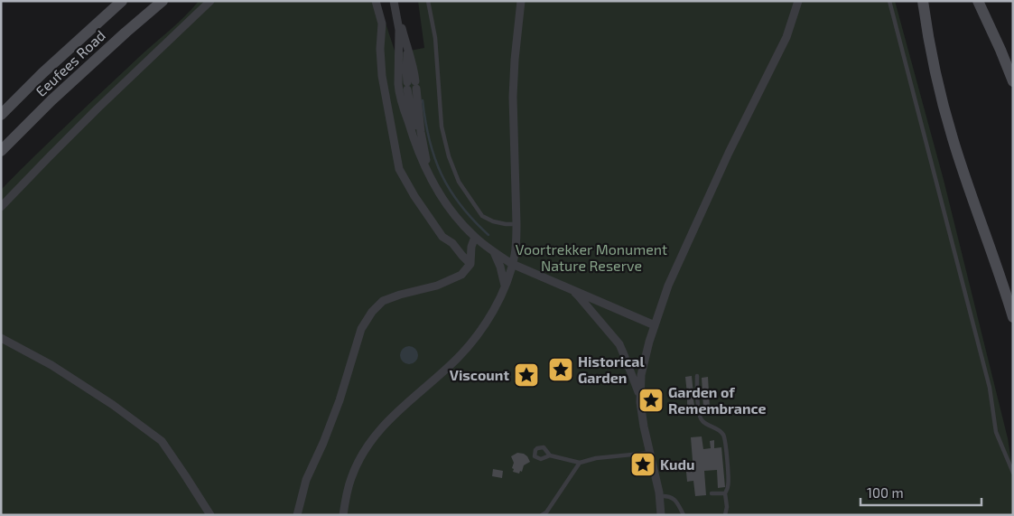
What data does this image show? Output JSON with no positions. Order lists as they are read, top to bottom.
{
  "streets": {
    "main road": ["Eeufees Road"]
  },
  "parks": ["Voortrekker Monument Nature Reserve"],
  "places": {
    "place": [
      "Historical Garden",
      "Viscount",
      "Garden of Remembrance",
      "Kudu"
    ]
  },
  "scale_bar": "100 m"
}
